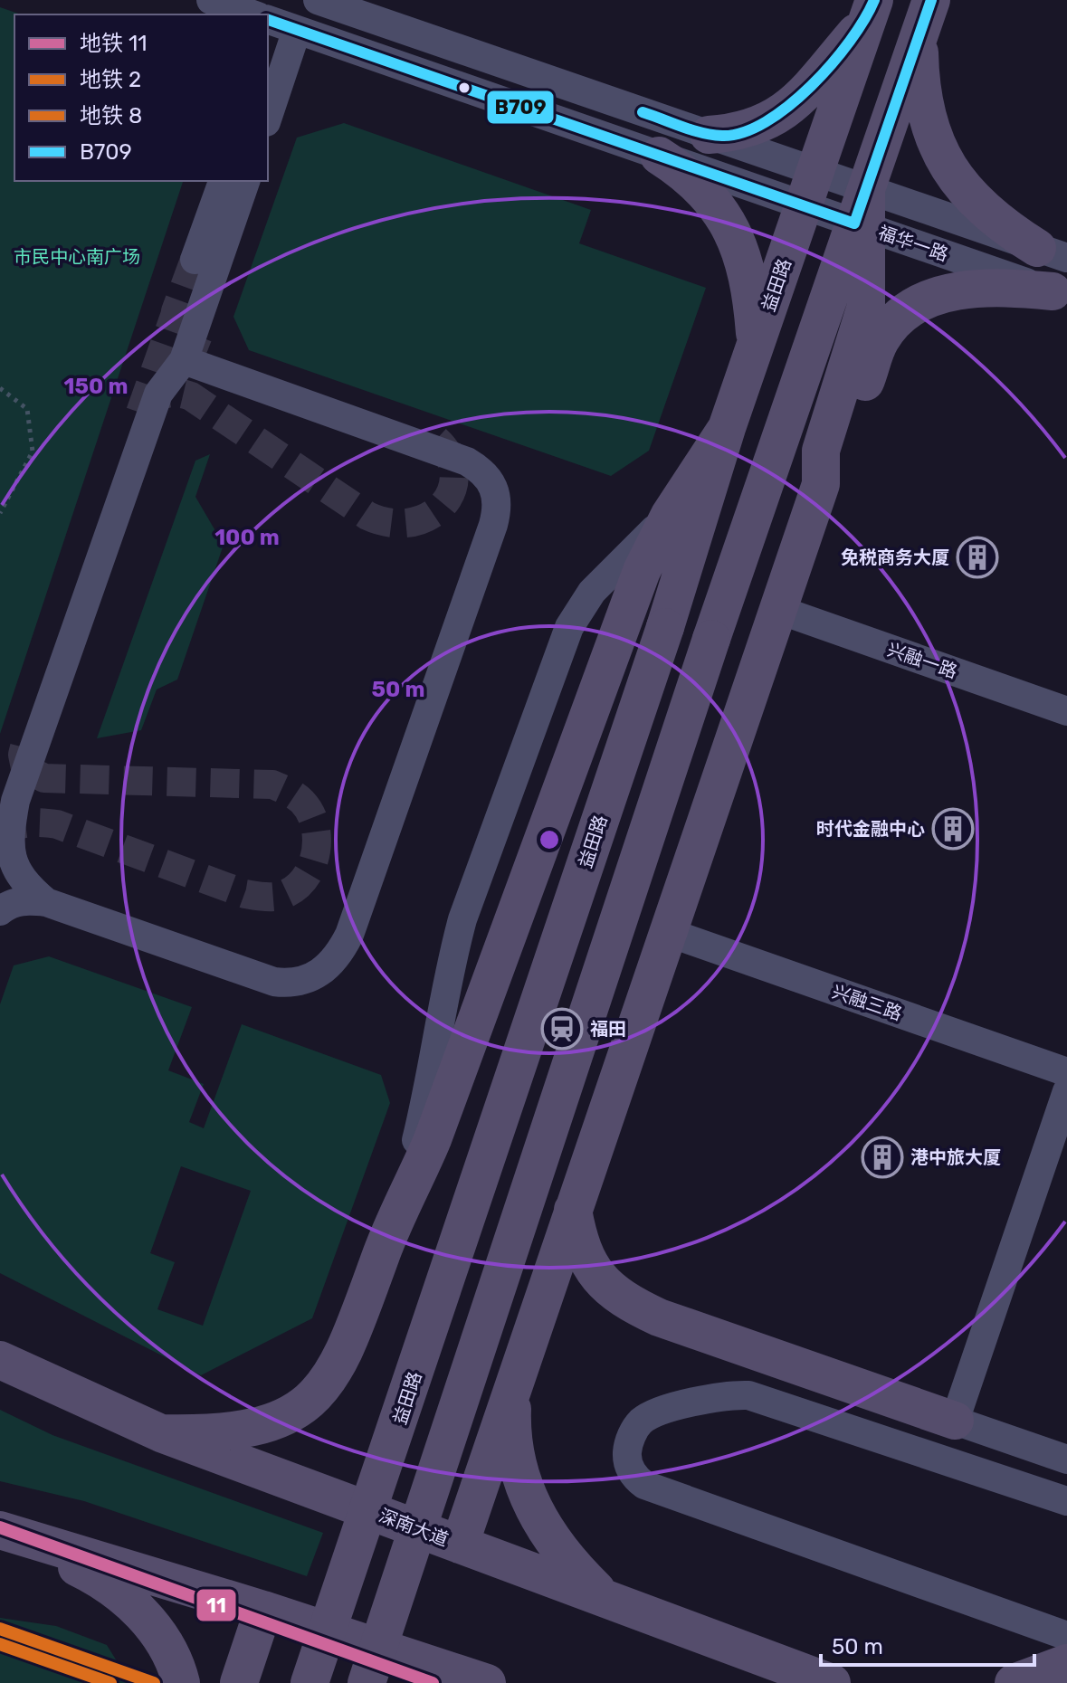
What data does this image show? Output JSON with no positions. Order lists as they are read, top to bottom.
{
  "streets": {
    "main road": ["益田路", "深南大道"],
    "street": ["福华一路", "兴融一路", "兴融三路"]
  },
  "crossings": [
    ["福华一路", "益田路"]
  ],
  "parks": ["市民中心南广场"],
  "places": {
    "building": ["免税商务大厦", "时代金融中心", "港中旅大厦"],
    "station": ["福田"]
  },
  "lines": [
    "transit line B709",
    "metro line 11",
    "metro line 2",
    "metro line 8"
  ],
  "legend": [
    "地铁 11",
    "地铁 2",
    "地铁 8",
    "B709"
  ],
  "scale_bar": "50 m",
  "rings": ["150 m", "100 m", "50 m"]
}
